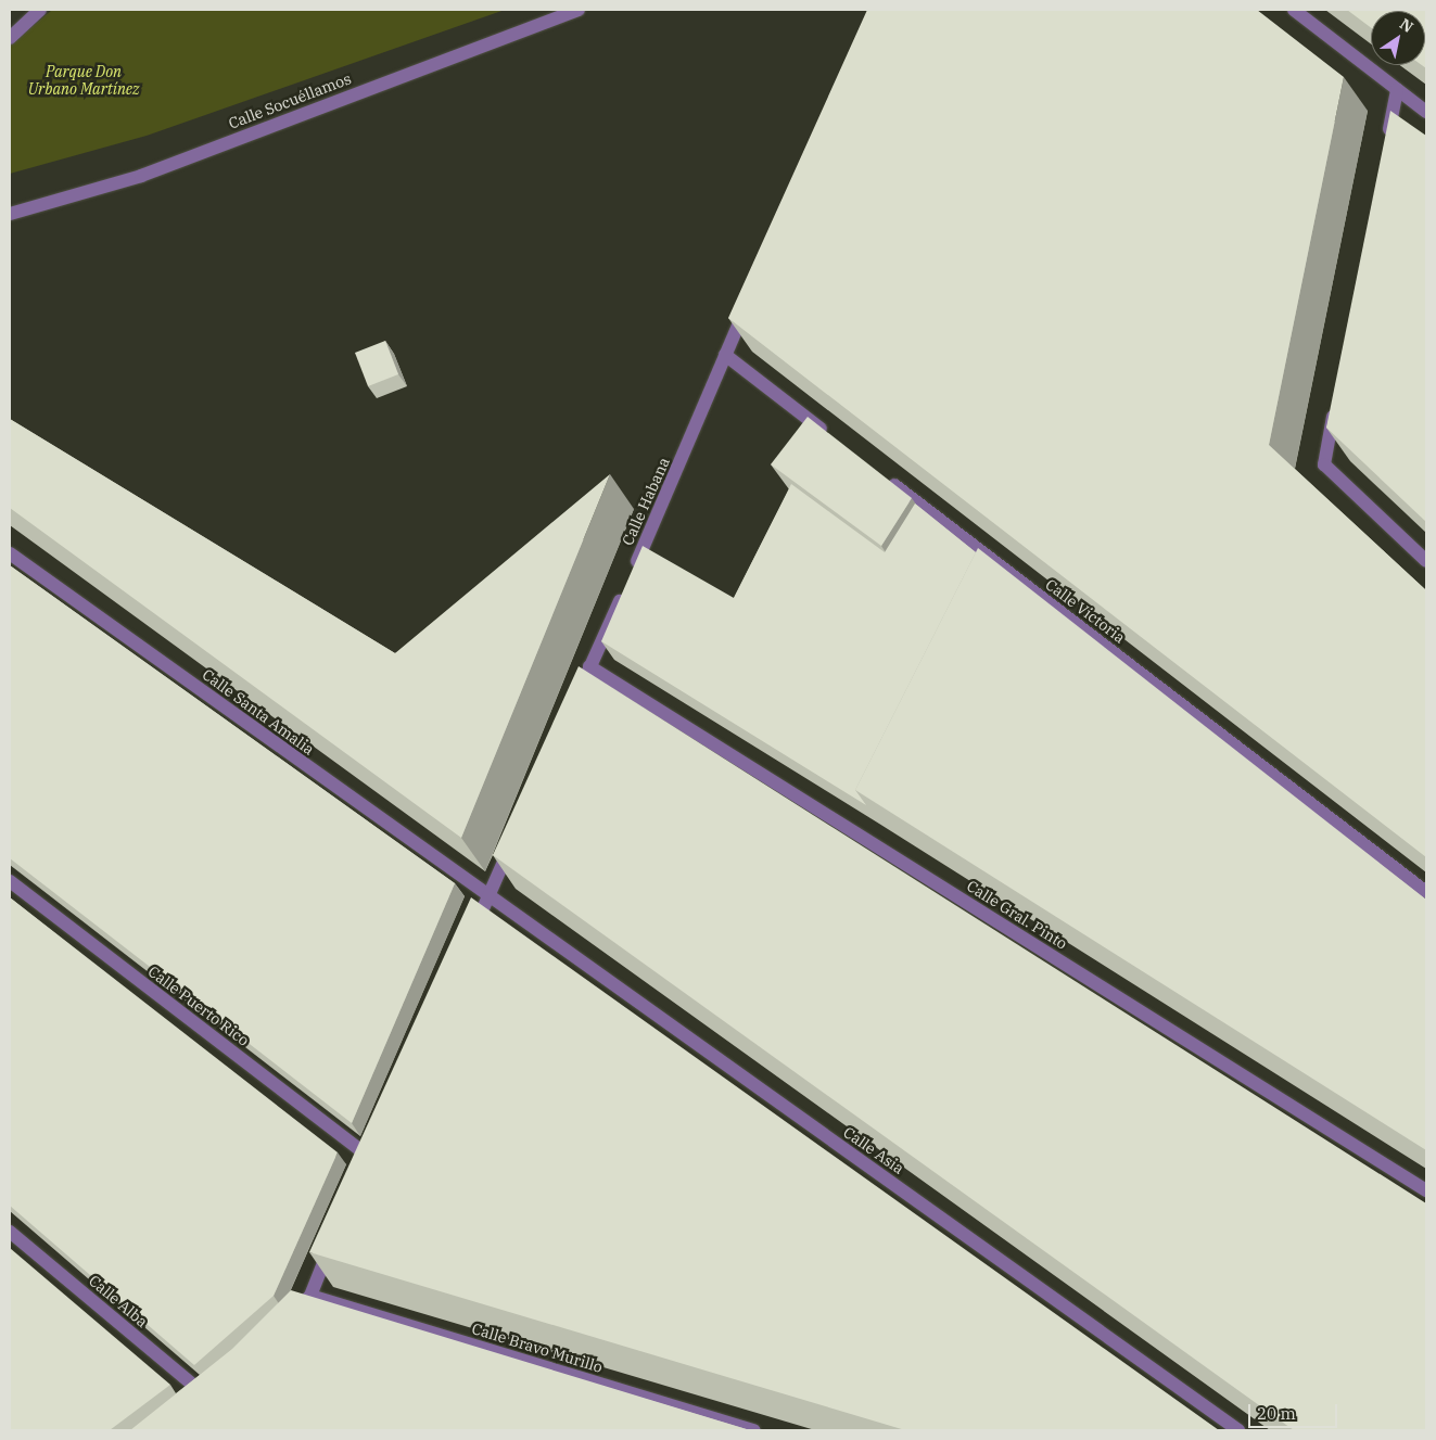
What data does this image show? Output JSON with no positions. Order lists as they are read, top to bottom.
{
  "streets": {
    "street": [
      "Calle Socuéllamos",
      "Calle Habana",
      "Calle Victoria",
      "Calle Santa Amalia",
      "Calle Gral. Pinto",
      "Calle Puerto Rico",
      "Calle Asia",
      "Calle Alba",
      "Calle Bravo Murillo"
    ]
  },
  "crossings": [
    ["Calle Santa Amalia", "Calle Asia"]
  ],
  "parks": ["Parque Don Urbano Martínez"],
  "scale_bar": "20 m",
  "north": "top right"
}
